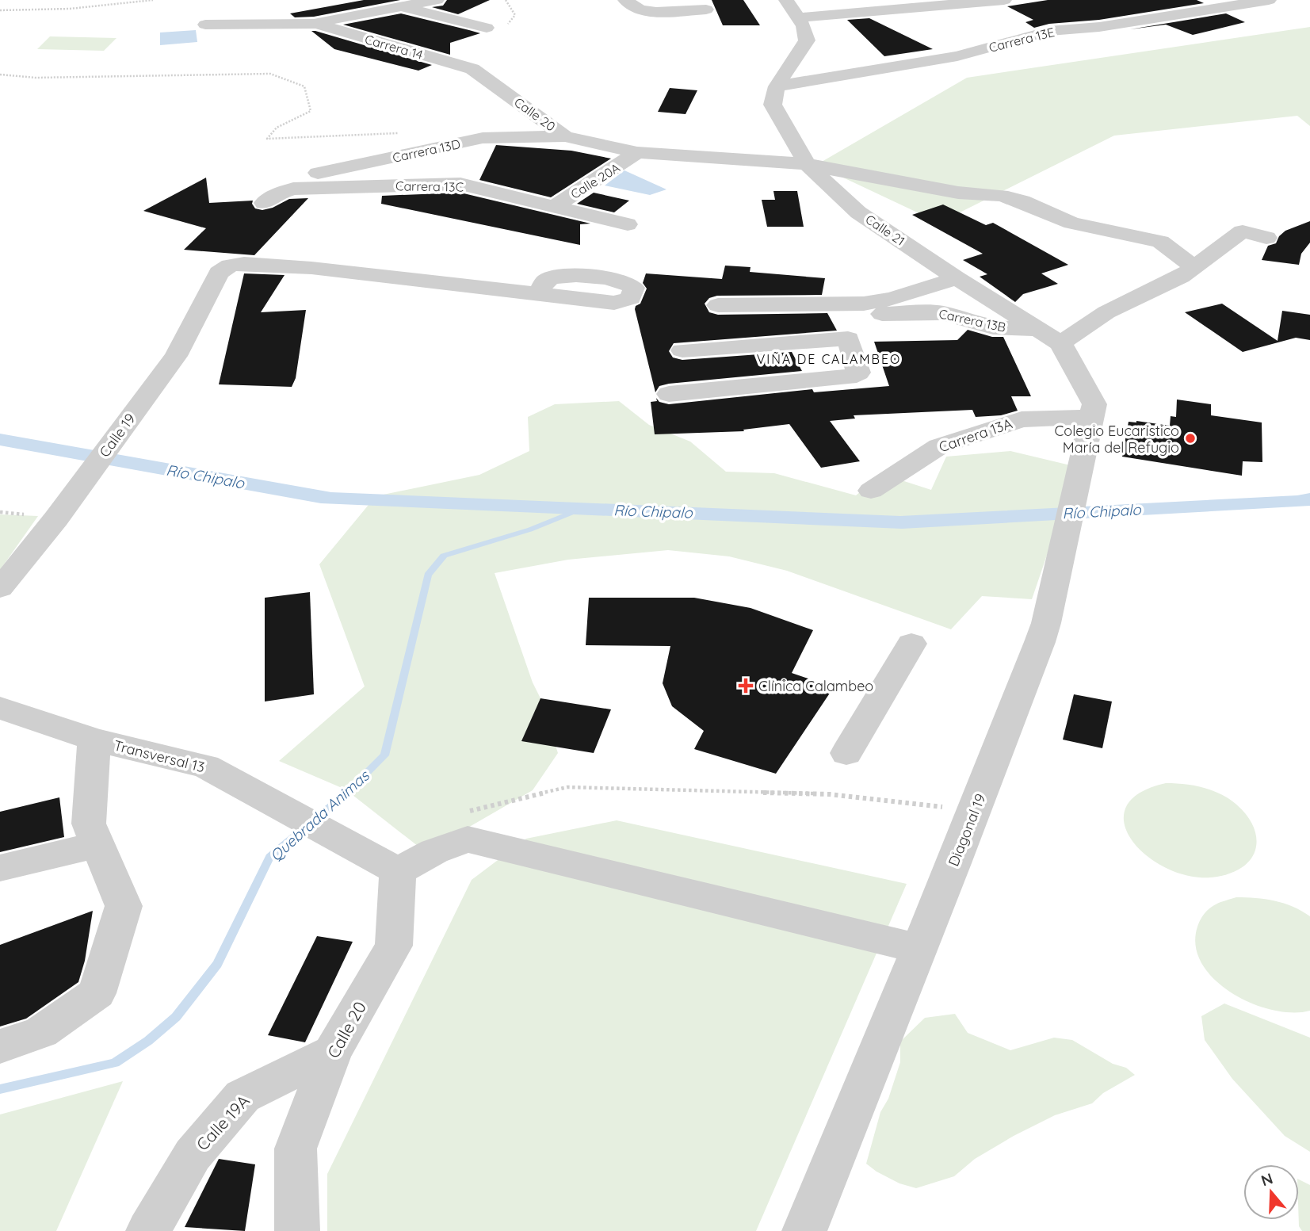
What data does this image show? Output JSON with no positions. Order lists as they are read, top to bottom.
{
  "streets": {
    "street": [
      "Carrera 13E",
      "Carrera 14",
      "Calle 20",
      "Carrera 13D",
      "Calle 20A",
      "Carrera 13C",
      "Calle 21",
      "Carrera 13B",
      "Calle 19",
      "Carrera 13A",
      "Transversal 13",
      "Diagonal 19",
      "Calle 19A"
    ]
  },
  "crossings": [
    ["Carrera 13E", "Calle 21"],
    ["Carrera 14", "Calle 20"],
    ["Calle 20", "Carrera 13D"],
    ["Calle 20", "Calle 20A"],
    ["Calle 20", "Transversal 13"],
    ["Calle 20", "Calle 19A"],
    ["Calle 20A", "Carrera 13C"],
    ["Calle 21", "Carrera 13B"],
    ["Calle 21", "Carrera 13A"],
    ["Calle 21", "Diagonal 19"],
    ["Carrera 13A", "Diagonal 19"]
  ],
  "districts": ["VIÑA DE CALAMBEO"],
  "water": ["Río Chipalo", "Quebrada Animas"],
  "places": {
    "other": ["Colegio Eucarístico María del Refugio"],
    "health": ["Clínica Calambeo"]
  },
  "north": "top"
}
